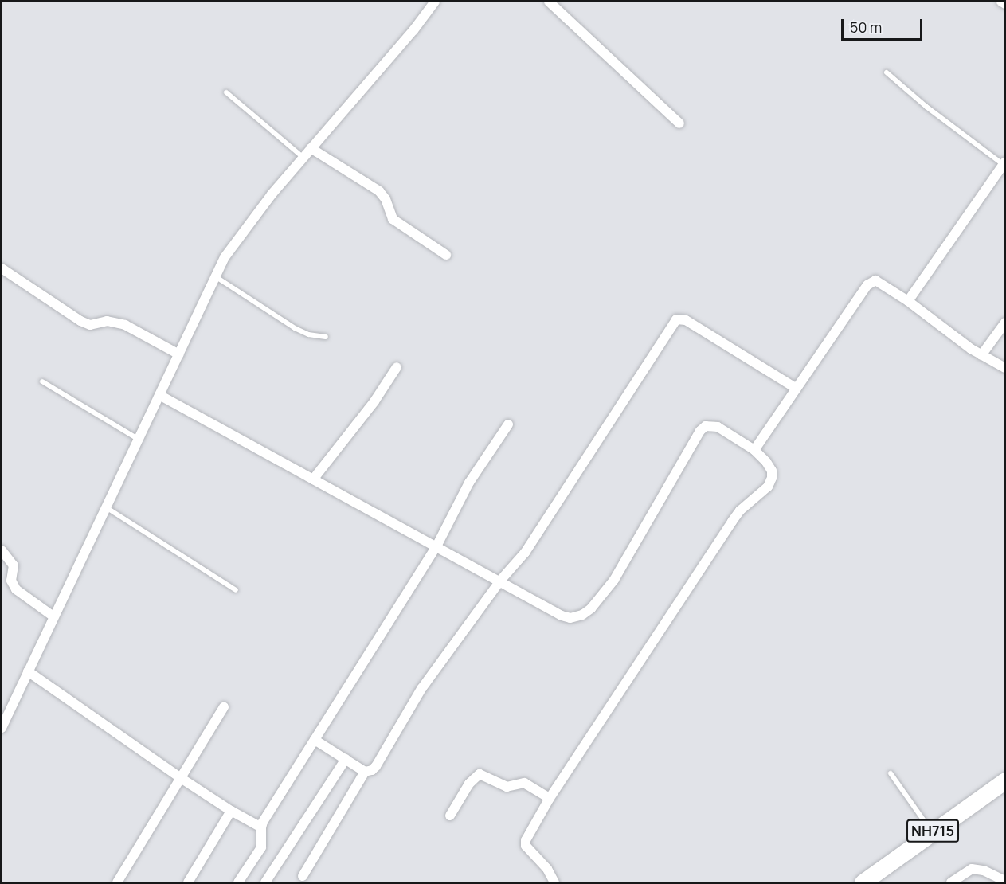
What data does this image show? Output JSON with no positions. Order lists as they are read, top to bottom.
{
  "streets": {
    "highway": ["NH715"]
  },
  "scale_bar": "50 m"
}
